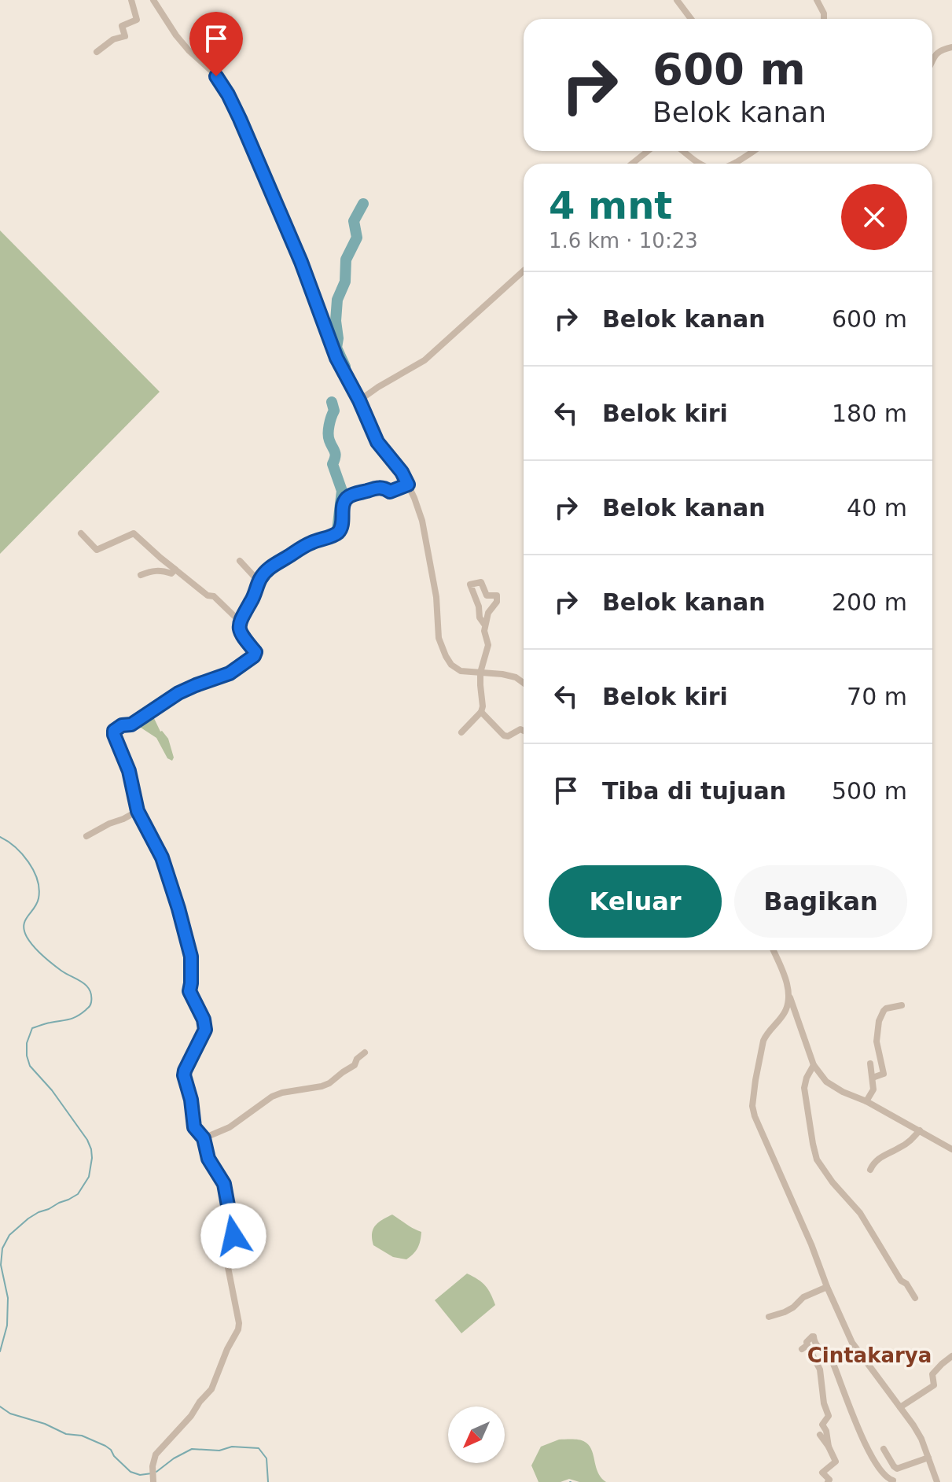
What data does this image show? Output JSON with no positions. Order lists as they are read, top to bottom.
{
  "districts": ["Cintakarya"],
  "north": "bottom left",
  "page": {
    "turn": ["600 m", "Belok kanan"],
    "heading": ["4 mnt", "1.6 km · 10:23"],
    "list": [
      {
        "name": "Belok kanan",
        "value": "600 m"
      },
      {
        "name": "Belok kiri",
        "value": "180 m"
      },
      {
        "name": "Belok kanan",
        "value": "40 m"
      },
      {
        "name": "Belok kanan",
        "value": "200 m"
      },
      {
        "name": "Belok kiri",
        "value": "70 m"
      },
      {
        "name": "Tiba di tujuan",
        "value": "500 m"
      }
    ],
    "buttons": ["Keluar", "Bagikan"]
  }
}
